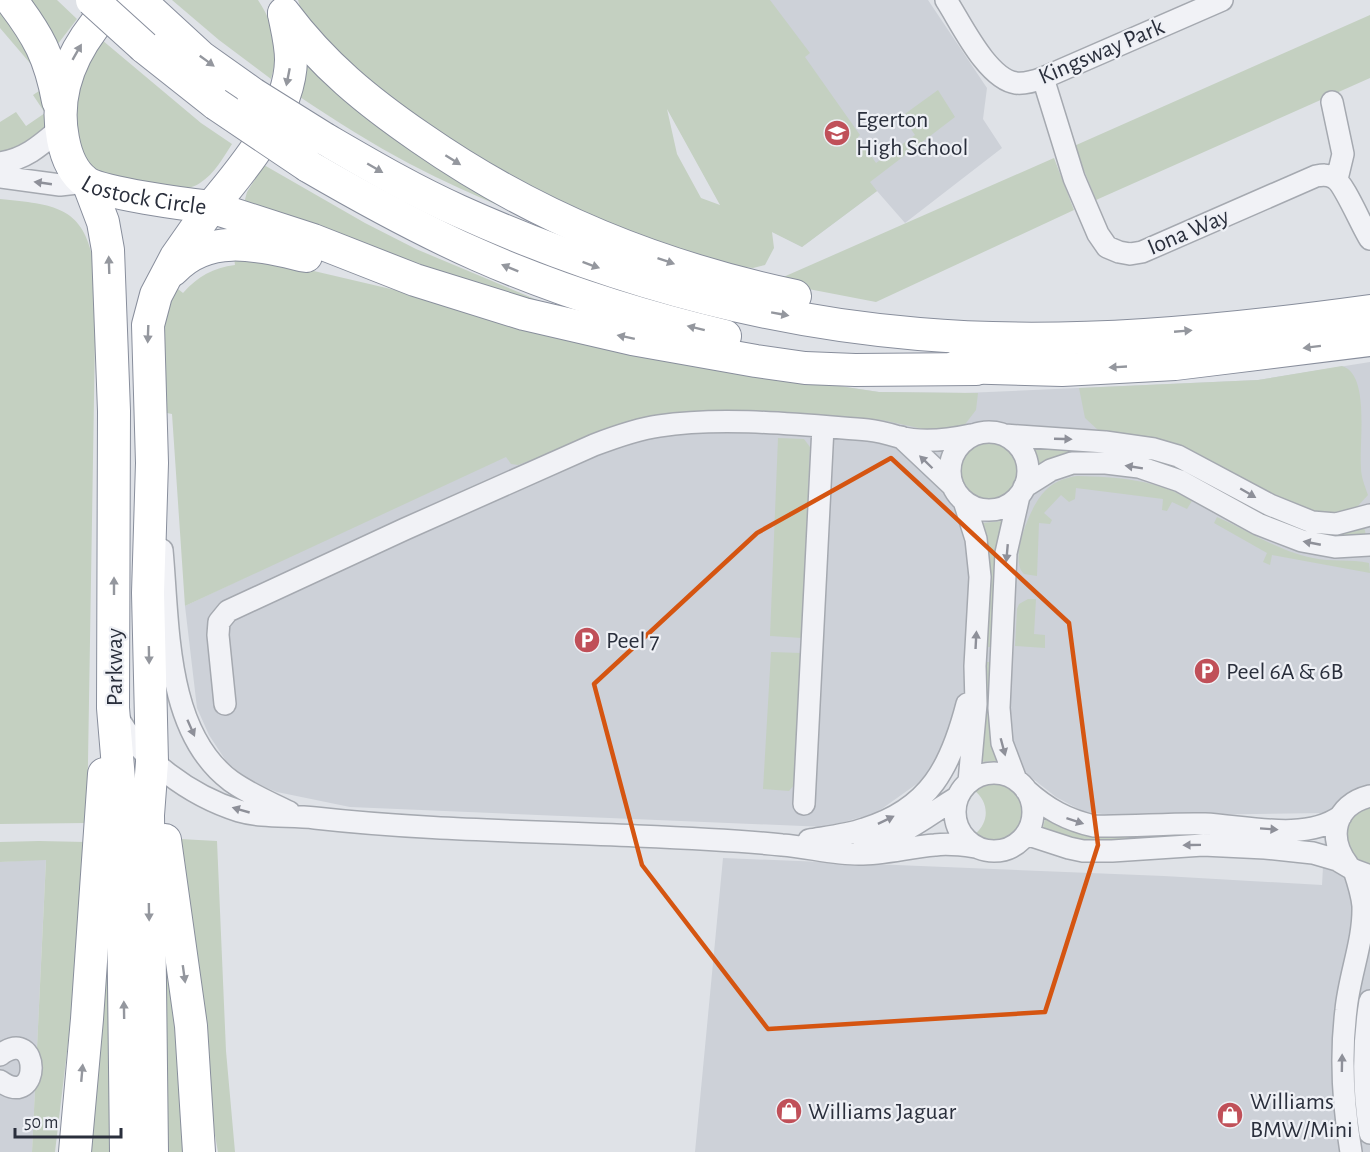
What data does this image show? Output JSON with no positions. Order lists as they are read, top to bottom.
{
  "streets": {
    "highway": ["Lostock Circle", "Parkway"],
    "street": ["Kingsway Park", "Iona Way"]
  },
  "crossings": [
    ["Kingsway Park", "Iona Way"],
    ["Lostock Circle", "Parkway"]
  ],
  "places": {
    "school or university": ["Egerton High School"],
    "parking": ["Peel 7", "Peel 6A & 6B"],
    "shop": ["Williams Jaguar", "Williams BMW/Mini"]
  },
  "scale_bar": "50 m"
}
